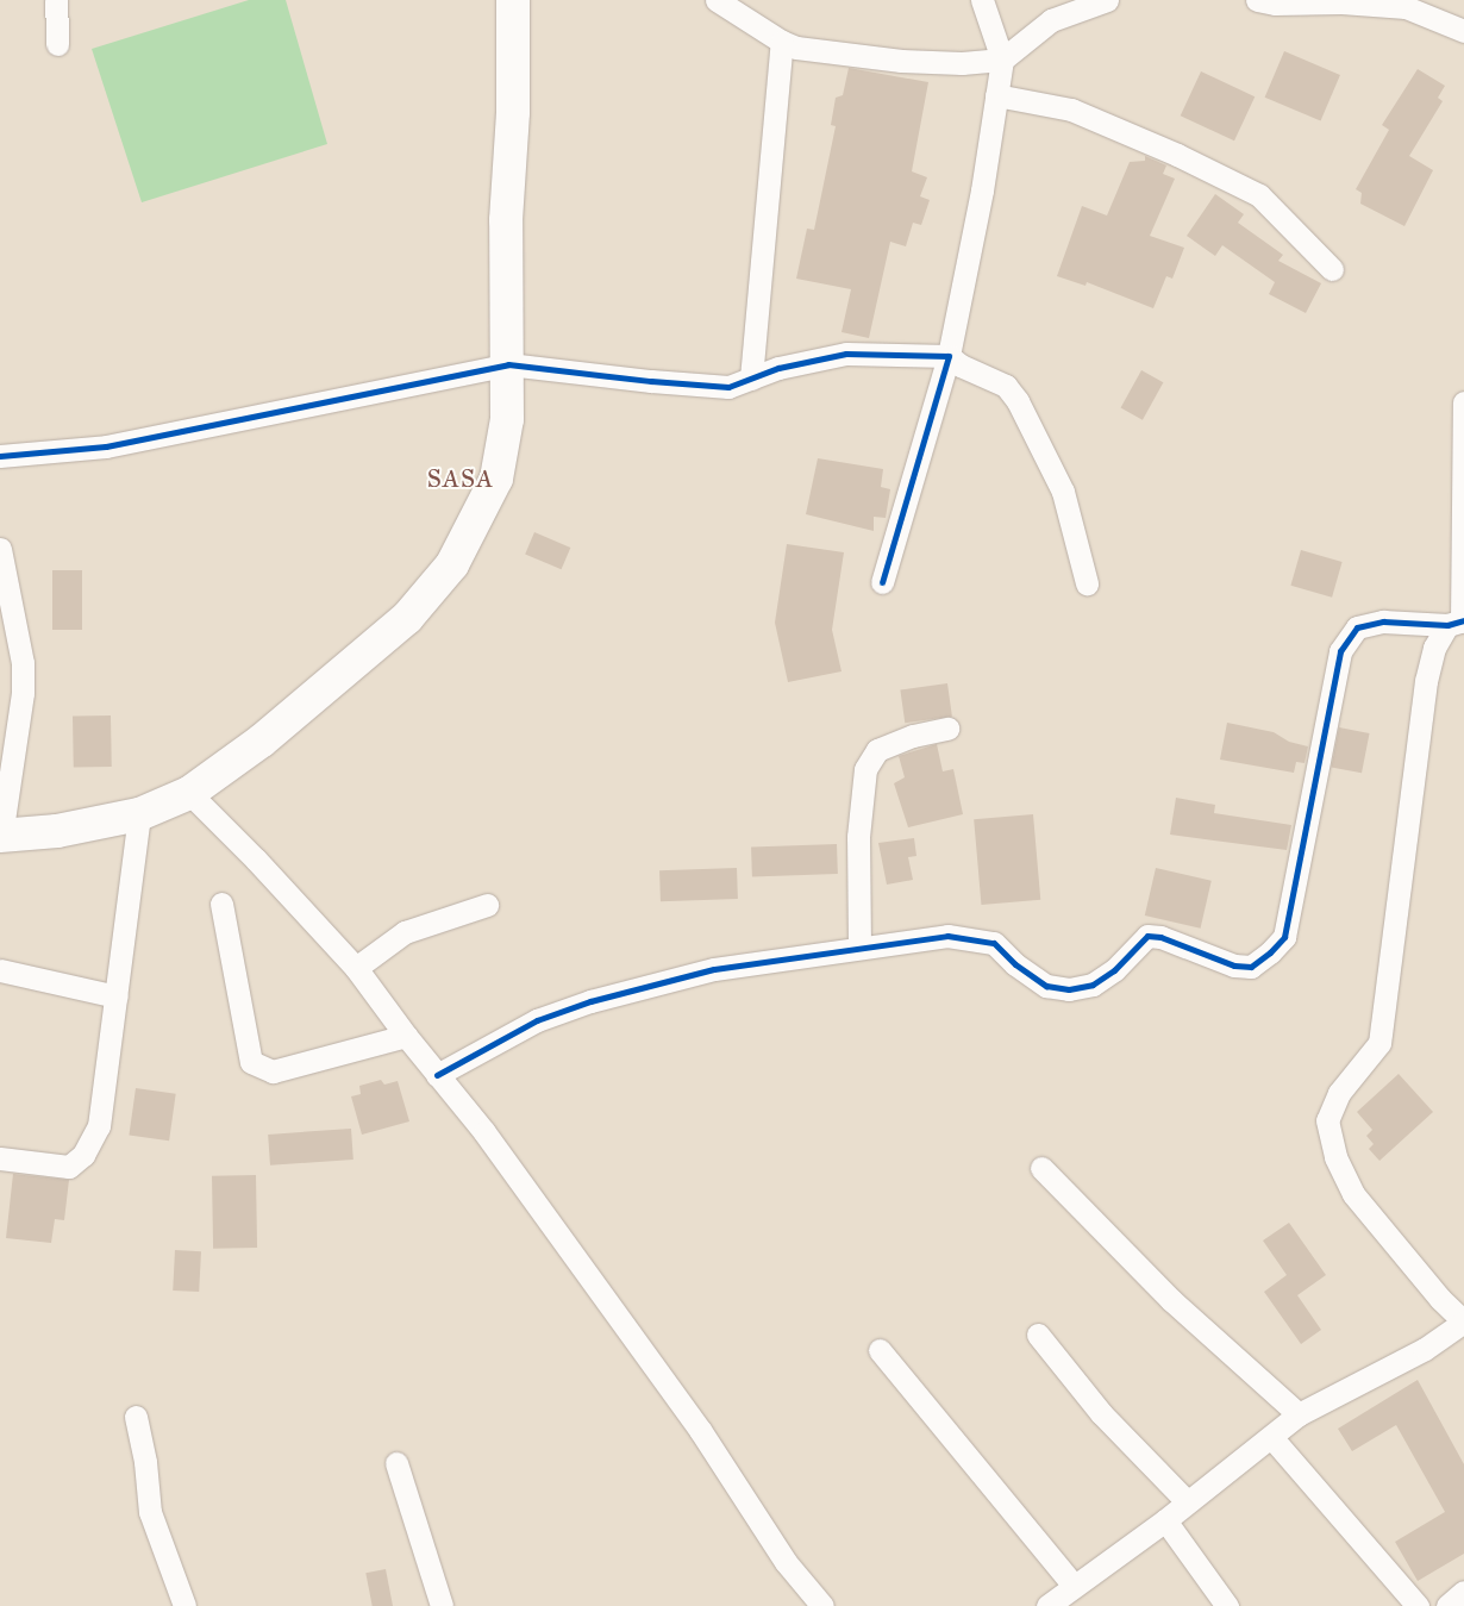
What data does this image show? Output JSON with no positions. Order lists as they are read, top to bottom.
{
  "districts": ["SASA"]
}
